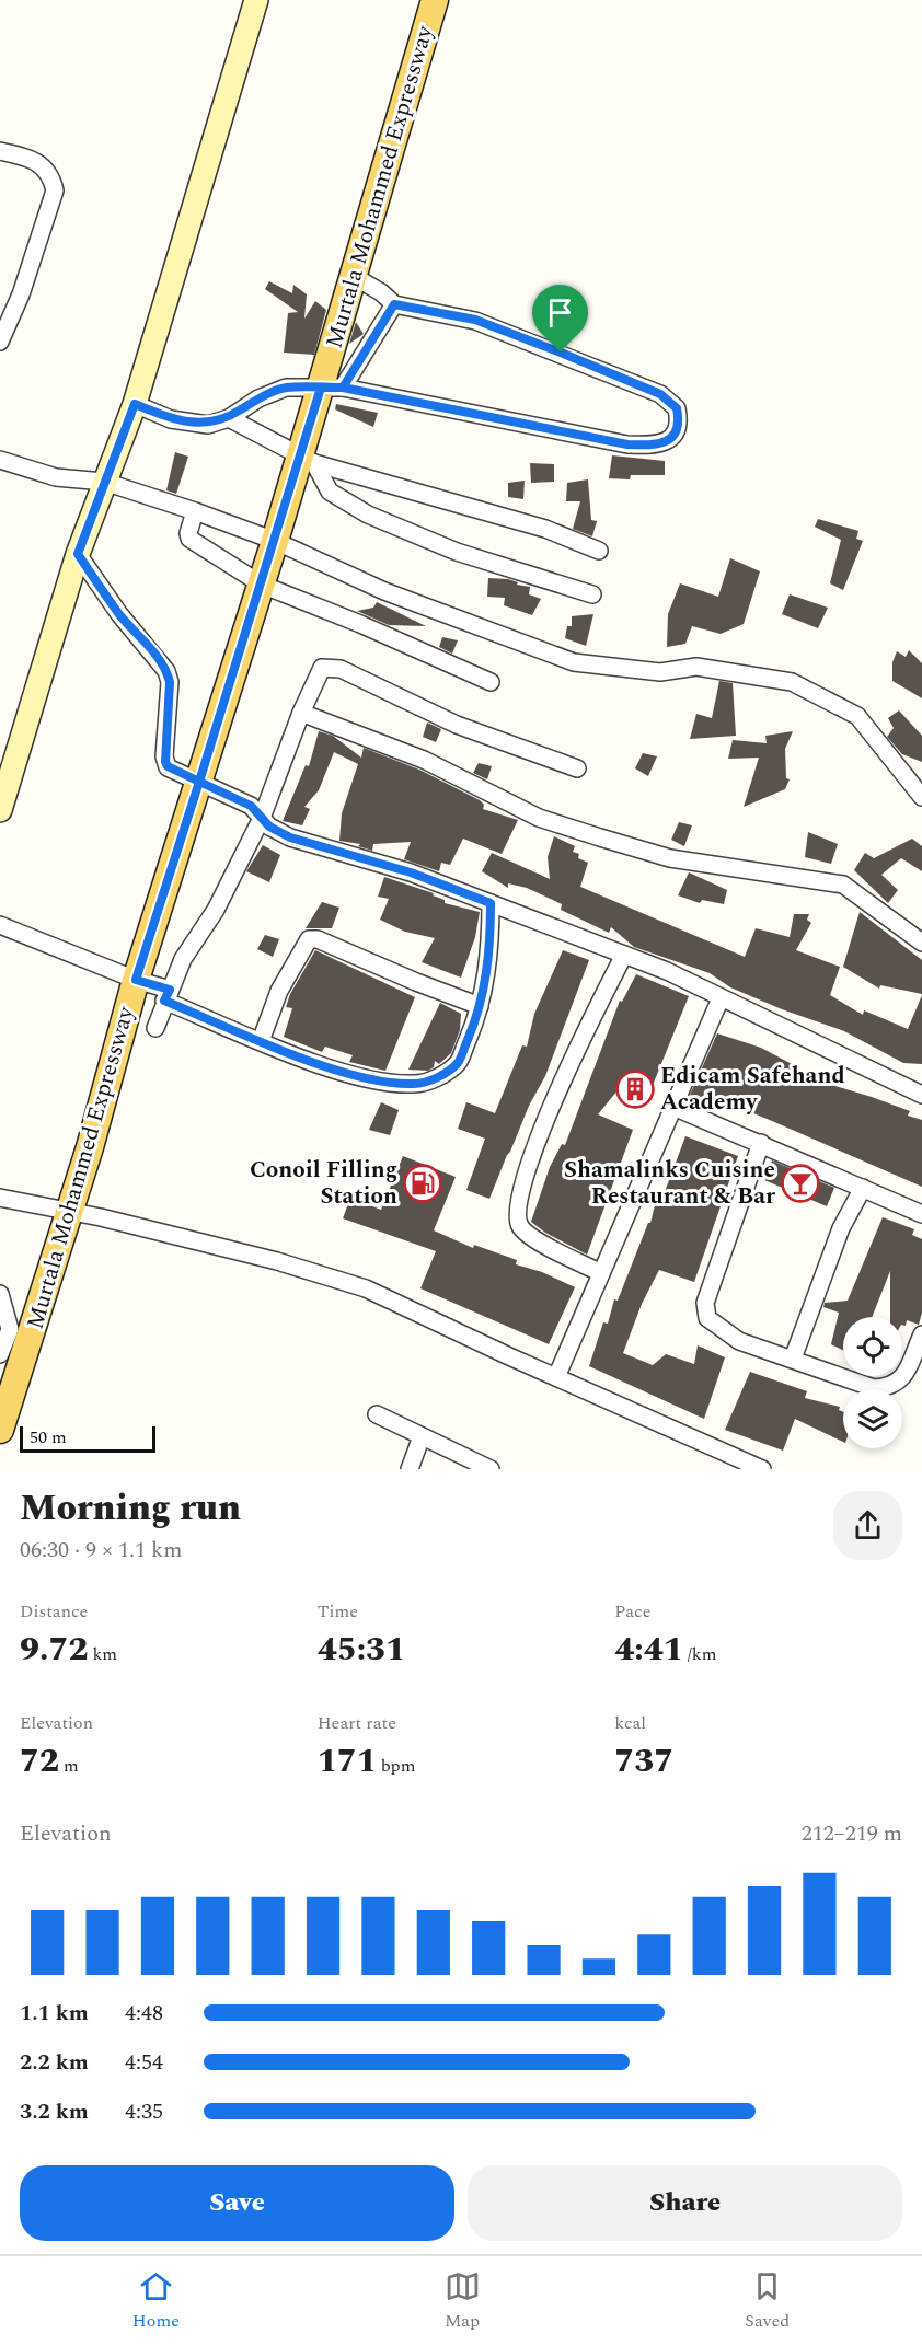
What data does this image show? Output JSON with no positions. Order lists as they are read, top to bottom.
{
  "streets": {
    "main road": ["Murtala Mohammed Expressway"]
  },
  "places": {
    "building": ["Edicam Safehand Academy"],
    "fuel station": ["Conoil Filling Station"],
    "bar": ["Shamalinks Cuisine Restaurant & Bar"]
  },
  "scale_bar": "50 m",
  "page": {
    "scale": "50 m",
    "heading": ["Morning run", "06:30 · 9 × 1.1 km"],
    "stats": [
      ["Distance", "9.72 km"],
      ["Time", "45:31"],
      ["Pace", "4:41 /km"],
      ["Elevation", "72 m"],
      ["Heart rate", "171 bpm"],
      ["kcal", "737"]
    ],
    "chart": ["Elevation", "212–219 m"],
    "list": [
      {
        "name": "1.1 km",
        "note": "4:48"
      },
      {
        "name": "2.2 km",
        "note": "4:54"
      },
      {
        "name": "3.2 km",
        "note": "4:35"
      }
    ],
    "buttons": ["Save", "Share"],
    "tabs": ["Home", "Map", "Saved"]
  }
}
